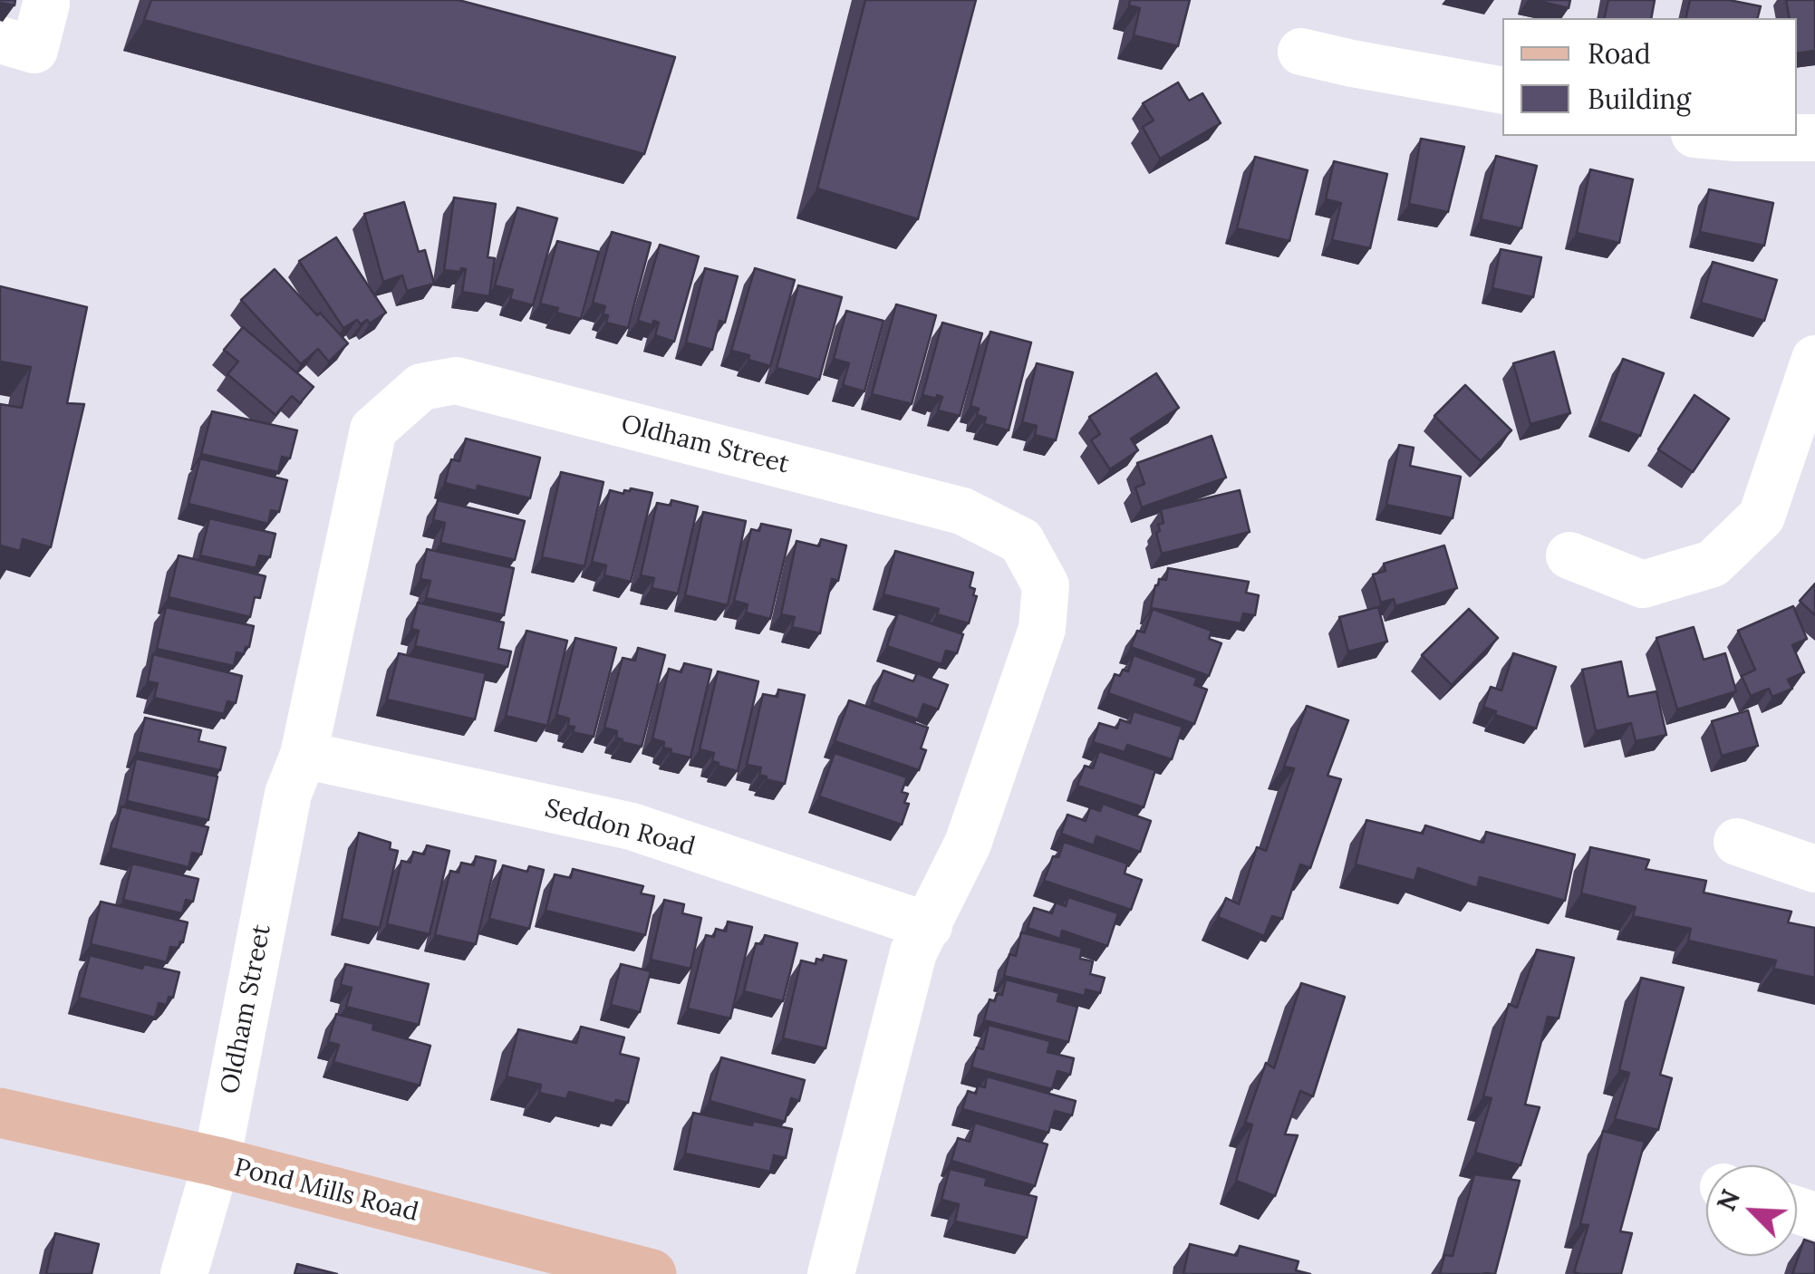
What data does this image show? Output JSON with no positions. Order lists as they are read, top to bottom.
{
  "streets": {
    "main road": ["Pond Mills Road"],
    "street": ["Oldham Street", "Seddon Road"]
  },
  "crossings": [
    ["Oldham Street", "Seddon Road"],
    ["Oldham Street", "Pond Mills Road"]
  ],
  "legend": ["Road", "Building"],
  "north": "top left"
}
